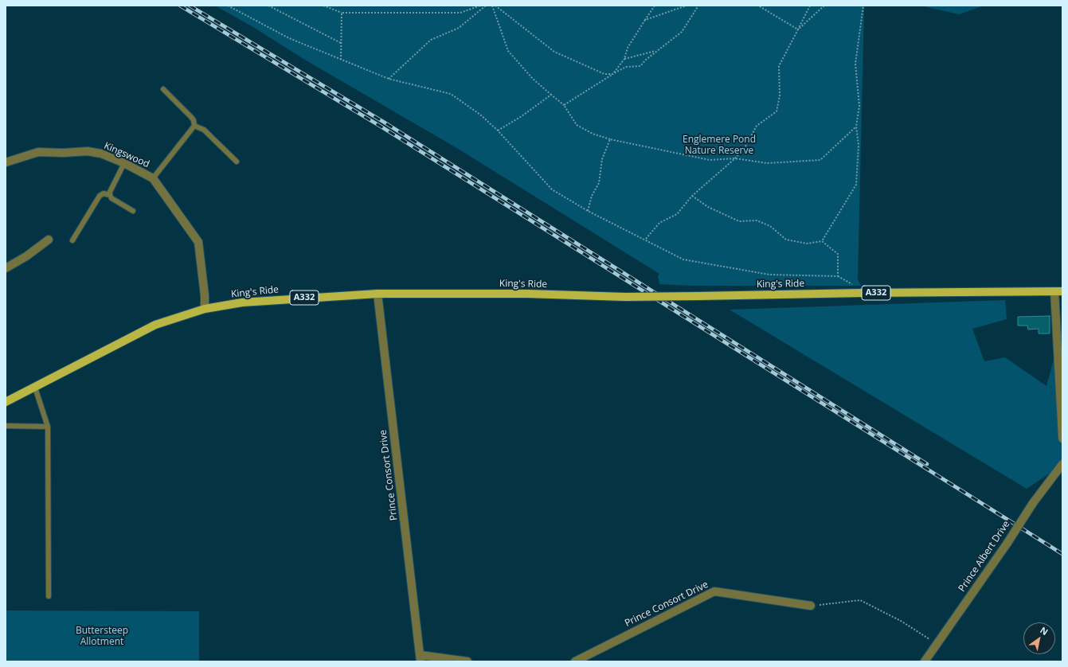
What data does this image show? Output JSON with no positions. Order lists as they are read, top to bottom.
{
  "streets": {
    "main road": ["King's Ride", "A332"],
    "street": ["Kingswood", "Prince Consort Drive", "Prince Albert Drive"]
  },
  "crossings": [
    ["Kingswood", "King's Ride"],
    ["King's Ride", "Prince Consort Drive"]
  ],
  "parks": ["Englemere Pond Nature Reserve", "Buttersteep Allotment"],
  "north": "top right"
}
